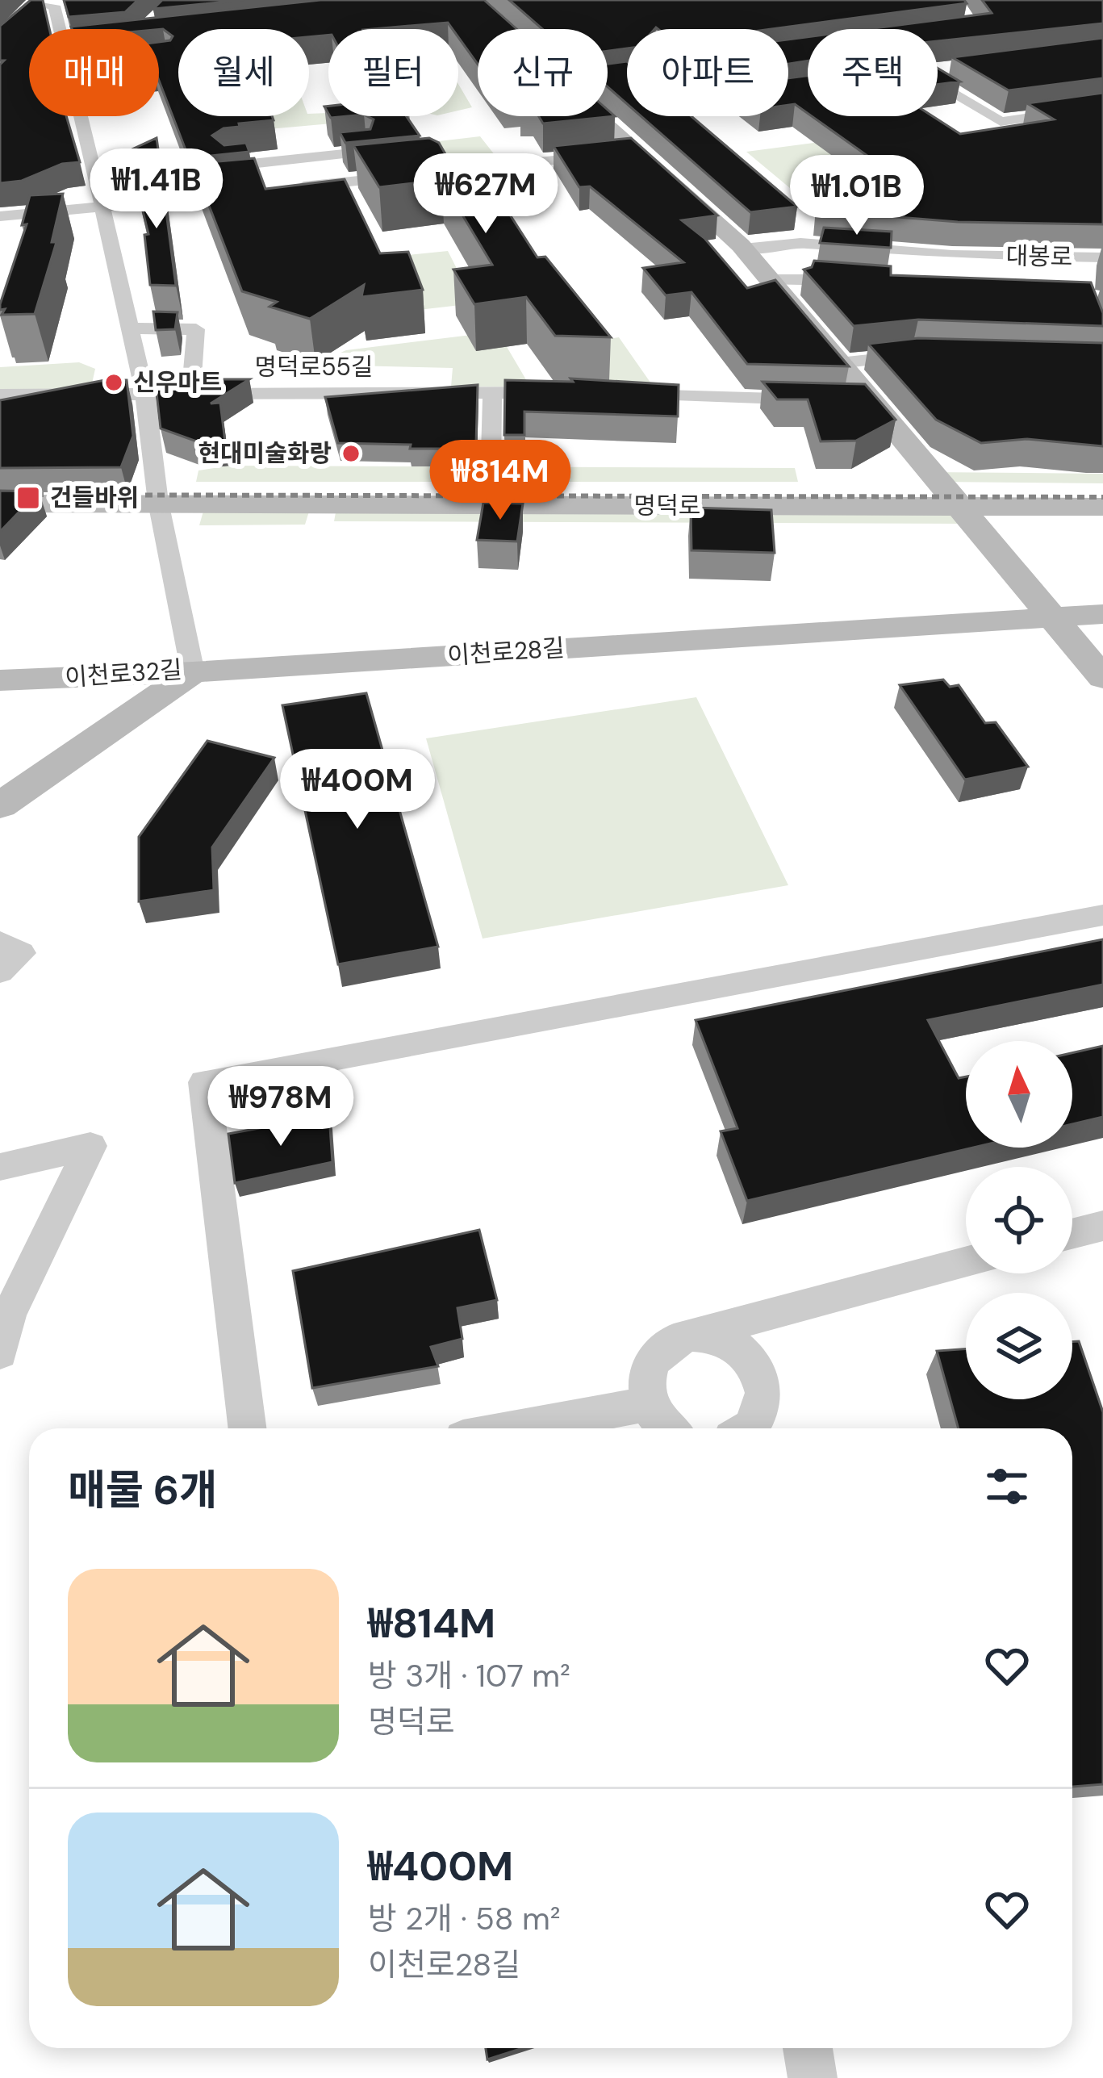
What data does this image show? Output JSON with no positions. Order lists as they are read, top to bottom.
{
  "streets": {
    "street": [
      "대봉로",
      "명덕로55길",
      "명덕로",
      "이천로28길",
      "이천로32길"
    ]
  },
  "crossings": [
    ["명덕로", "이천로32길"],
    ["이천로28길", "이천로32길"]
  ],
  "places": {
    "other": ["신우마트", "현대미술화랑"],
    "transit": ["건들바위"]
  },
  "north": "top",
  "page": {
    "chip": [
      "매매",
      "월세",
      "필터",
      "신규",
      "아파트",
      "주택"
    ],
    "price": [
      "₩1.41B",
      "₩627M",
      "₩1.01B",
      "₩814M",
      "₩400M",
      "₩978M"
    ],
    "heading": "매물 6개",
    "list": [
      {
        "name": "₩814M",
        "note": "방 3개 · 107 m² · 명덕로"
      },
      {
        "name": "₩400M",
        "note": "방 2개 · 58 m² · 이천로28길"
      }
    ]
  }
}
